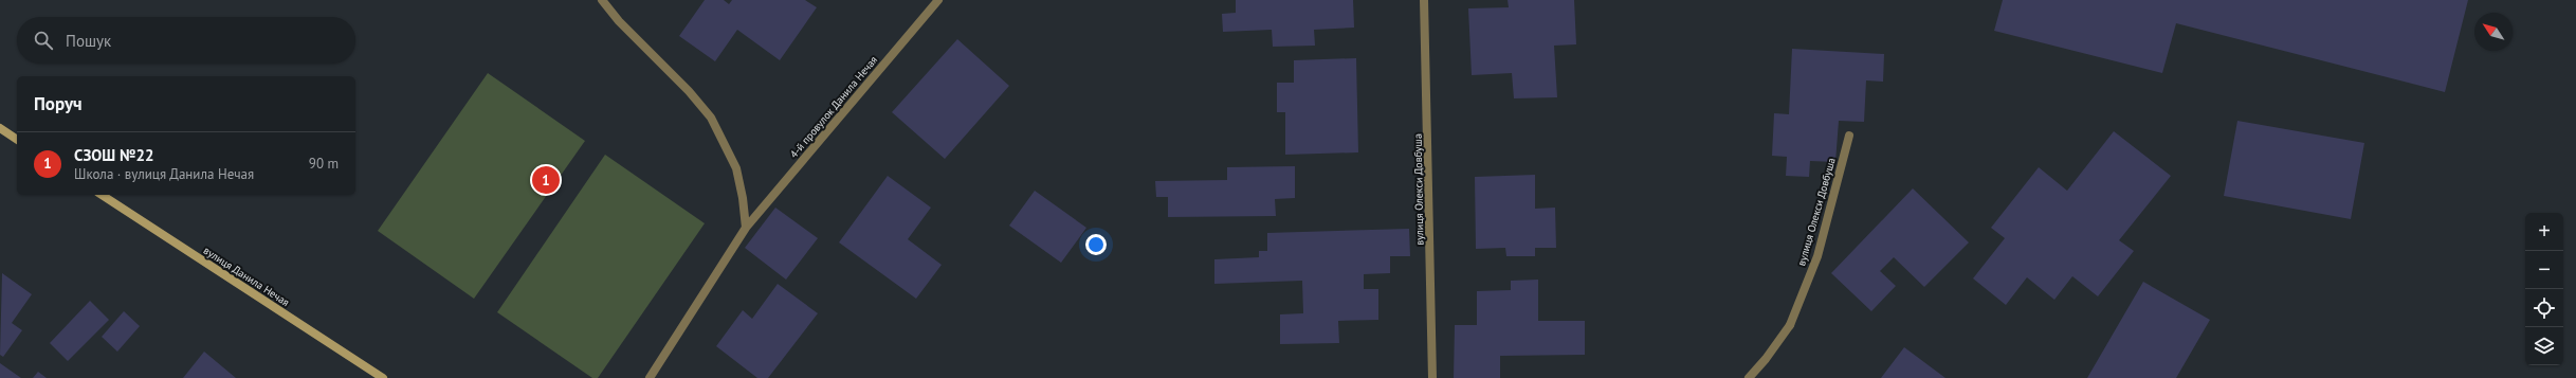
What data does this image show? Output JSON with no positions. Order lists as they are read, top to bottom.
{
  "streets": {
    "main road": ["вулиця Данила Нечая"],
    "street": ["4-й провулок Данила Нечая", "вулиця Олекси Довбуша"]
  },
  "north": "top left",
  "page": {
    "search": "Пошук",
    "heading": "Поруч",
    "list": [
      {
        "mark": "1",
        "name": "СЗОШ №22",
        "note": "Школа · вулиця Данила Нечая",
        "value": "90 m"
      }
    ],
    "pins": "1",
    "map_buttons": ["+", "−"]
  }
}
